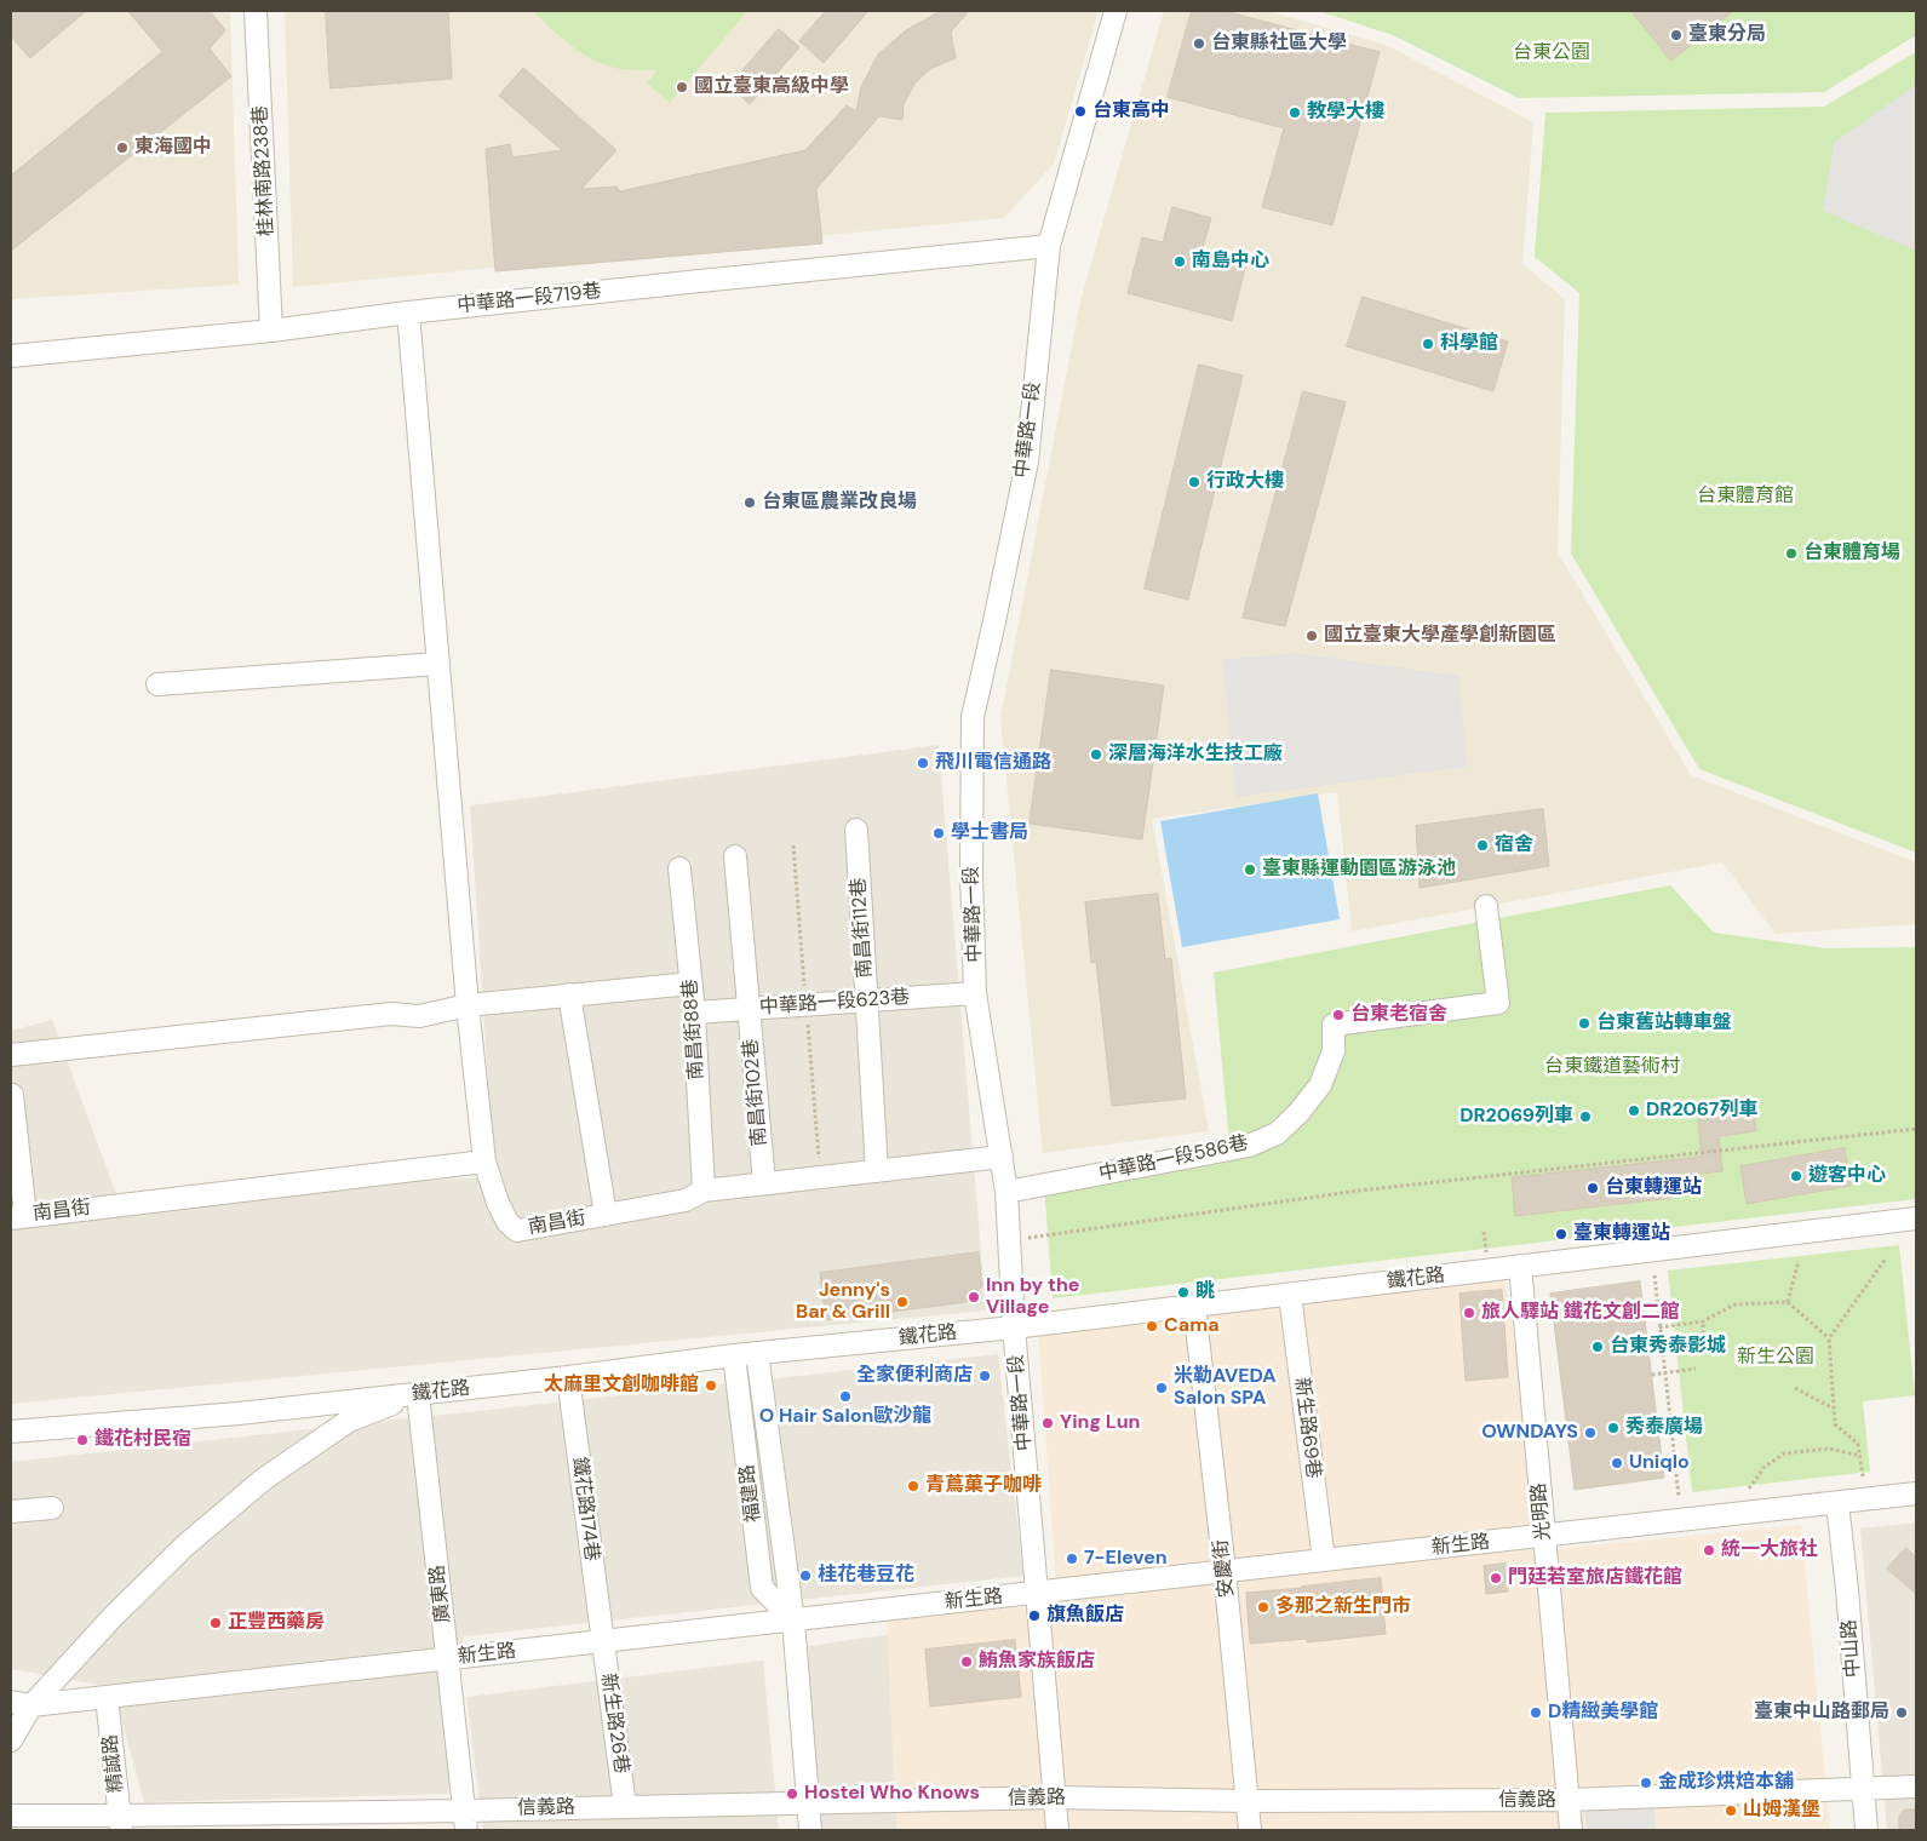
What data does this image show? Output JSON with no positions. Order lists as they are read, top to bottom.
{
  "streets": {
    "street": [
      "桂林南路238巷",
      "中華路一段719巷",
      "中華路一段",
      "南昌街112巷",
      "中華路一段623巷",
      "南昌街88巷",
      "南昌街102巷",
      "中華路一段586巷",
      "南昌街",
      "鐵花路",
      "新生路69巷",
      "福建路",
      "鐵花路174巷",
      "光明路",
      "新生路",
      "安慶街",
      "廣東路",
      "中山路",
      "新生路26巷",
      "精誠路",
      "信義路"
    ]
  },
  "crossings": [
    ["桂林南路238巷", "中華路一段719巷"],
    ["中華路一段719巷", "中華路一段"],
    ["中華路一段", "中華路一段623巷"],
    ["中華路一段", "中華路一段586巷"],
    ["中華路一段", "南昌街"],
    ["中華路一段", "鐵花路"],
    ["中華路一段", "新生路"],
    ["中華路一段", "信義路"],
    ["南昌街112巷", "中華路一段623巷"],
    ["南昌街112巷", "南昌街"],
    ["中華路一段623巷", "南昌街88巷"],
    ["中華路一段623巷", "南昌街102巷"],
    ["南昌街88巷", "南昌街"],
    ["南昌街102巷", "南昌街"],
    ["鐵花路", "新生路69巷"],
    ["鐵花路", "福建路"],
    ["鐵花路", "鐵花路174巷"],
    ["鐵花路", "光明路"],
    ["鐵花路", "安慶街"],
    ["鐵花路", "廣東路"],
    ["新生路69巷", "新生路"],
    ["福建路", "新生路"],
    ["福建路", "信義路"],
    ["鐵花路174巷", "新生路"],
    ["鐵花路174巷", "新生路26巷"],
    ["光明路", "新生路"],
    ["光明路", "信義路"],
    ["新生路", "安慶街"],
    ["新生路", "廣東路"],
    ["新生路", "中山路"],
    ["新生路", "新生路26巷"],
    ["新生路", "精誠路"],
    ["安慶街", "信義路"],
    ["廣東路", "信義路"],
    ["中山路", "信義路"],
    ["新生路26巷", "信義路"],
    ["精誠路", "信義路"]
  ],
  "parks": [
    "台東公園",
    "台東體育館",
    "台東鐵道藝術村",
    "新生公園"
  ],
  "places": [
    "臺東分局",
    "台東縣社區大學",
    "國立臺東高級中學",
    "台東高中",
    "教學大樓",
    "東海國中",
    "南島中心",
    "科學館",
    "行政大樓",
    "台東區農業改良場",
    "台東體育場",
    "國立臺東大學產學創新園區",
    "深層海洋水生技工廠",
    "飛川電信通路",
    "學士書局",
    "宿舍",
    "臺東縣運動園區游泳池",
    "台東老宿舍",
    "台東舊站轉車盤",
    "DR2067列車",
    "DR2069列車",
    "遊客中心",
    "台東轉運站",
    "臺東轉運站",
    "眺",
    "Inn by the Village",
    "Jenny's Bar & Grill",
    "旅人驛站 鐵花文創二館",
    "Cama",
    "台東秀泰影城",
    "全家便利商店",
    "太麻里文創咖啡館",
    "米勒AVEDA Salon SPA",
    "O Hair Salon歐沙龍",
    "Ying Lun",
    "秀泰廣場",
    "OWNDAYS",
    "鐵花村民宿",
    "Uniqlo",
    "青蔦菓子咖啡",
    "統一大旅社",
    "7-Eleven",
    "桂花巷豆花",
    "門廷若室旅店鐵花館",
    "多那之新生門市",
    "旗魚飯店",
    "正豐西藥房",
    "鮪魚家族飯店",
    "D精緻美學館",
    "臺東中山路郵局",
    "金成珍烘焙本舖",
    "Hostel Who Knows",
    "山姆漢堡"
  ]
}
